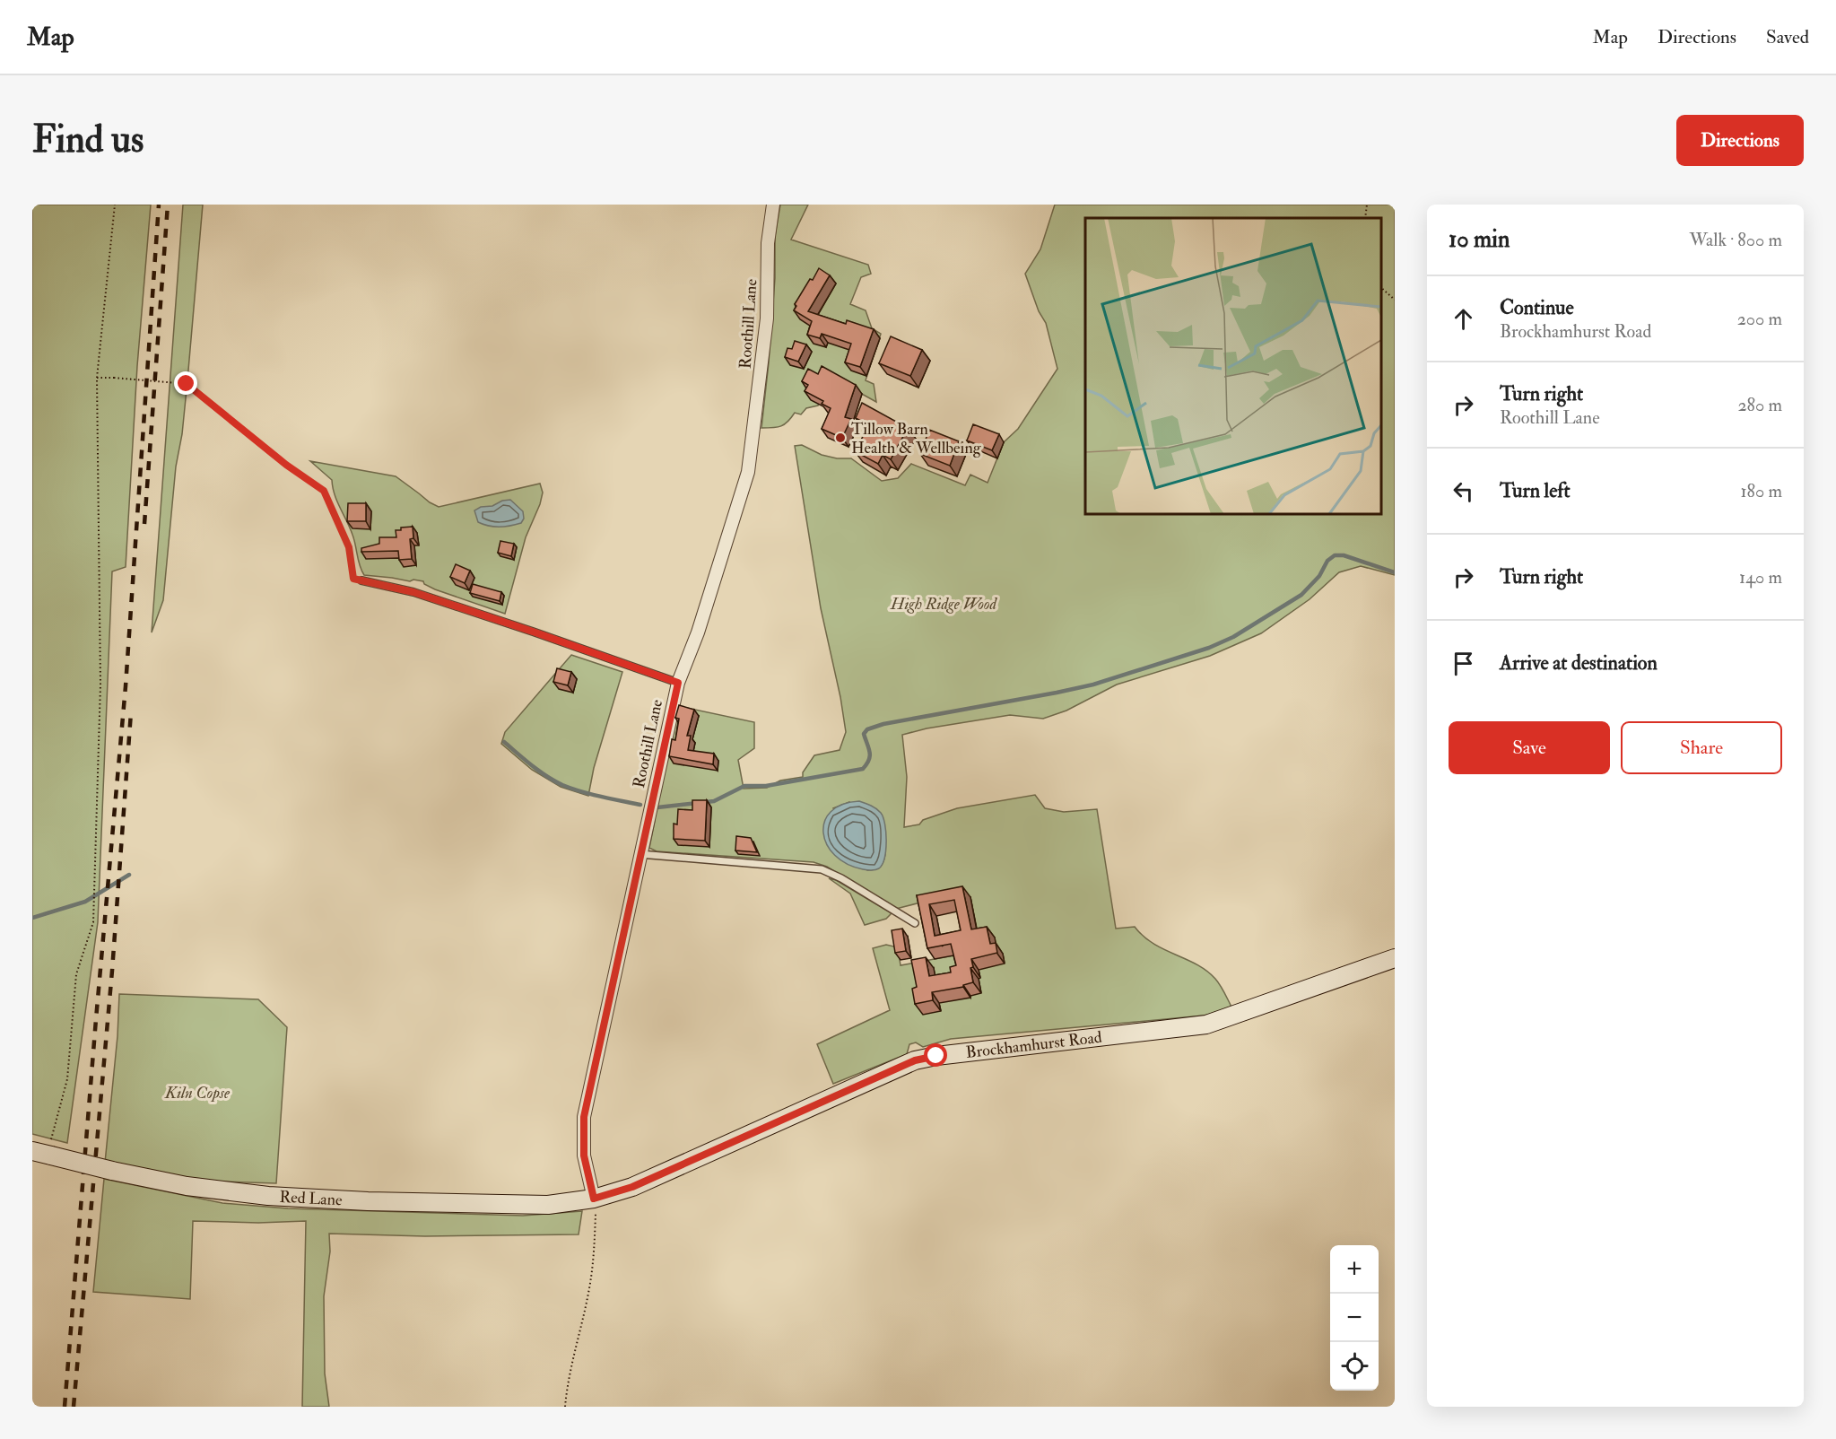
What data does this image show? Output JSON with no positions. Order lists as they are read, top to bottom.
{
  "streets": {
    "street": ["Roothill Lane", "Brockhamhurst Road", "Red Lane"]
  },
  "crossings": [
    ["Roothill Lane", "Brockhamhurst Road"],
    ["Roothill Lane", "Red Lane"],
    ["Brockhamhurst Road", "Red Lane"]
  ],
  "parks": ["High Ridge Wood", "Kiln Copse"],
  "places": ["Tillow Barn Health & Wellbeing"],
  "page": {
    "header": "Map",
    "nav": ["Map", "Directions", "Saved"],
    "buttons": [
      "Directions",
      ["Save", "Share"]
    ],
    "title": "Find us",
    "heading": ["10 min", "Walk · 800 m"],
    "list": [
      ["Continue", "Brockhamhurst Road", "200 m"],
      ["Turn right", "Roothill Lane", "280 m"],
      ["Turn left", "180 m"],
      ["Turn right", "140 m"],
      "Arrive at destination"
    ],
    "map_buttons": ["+", "−"]
  }
}
